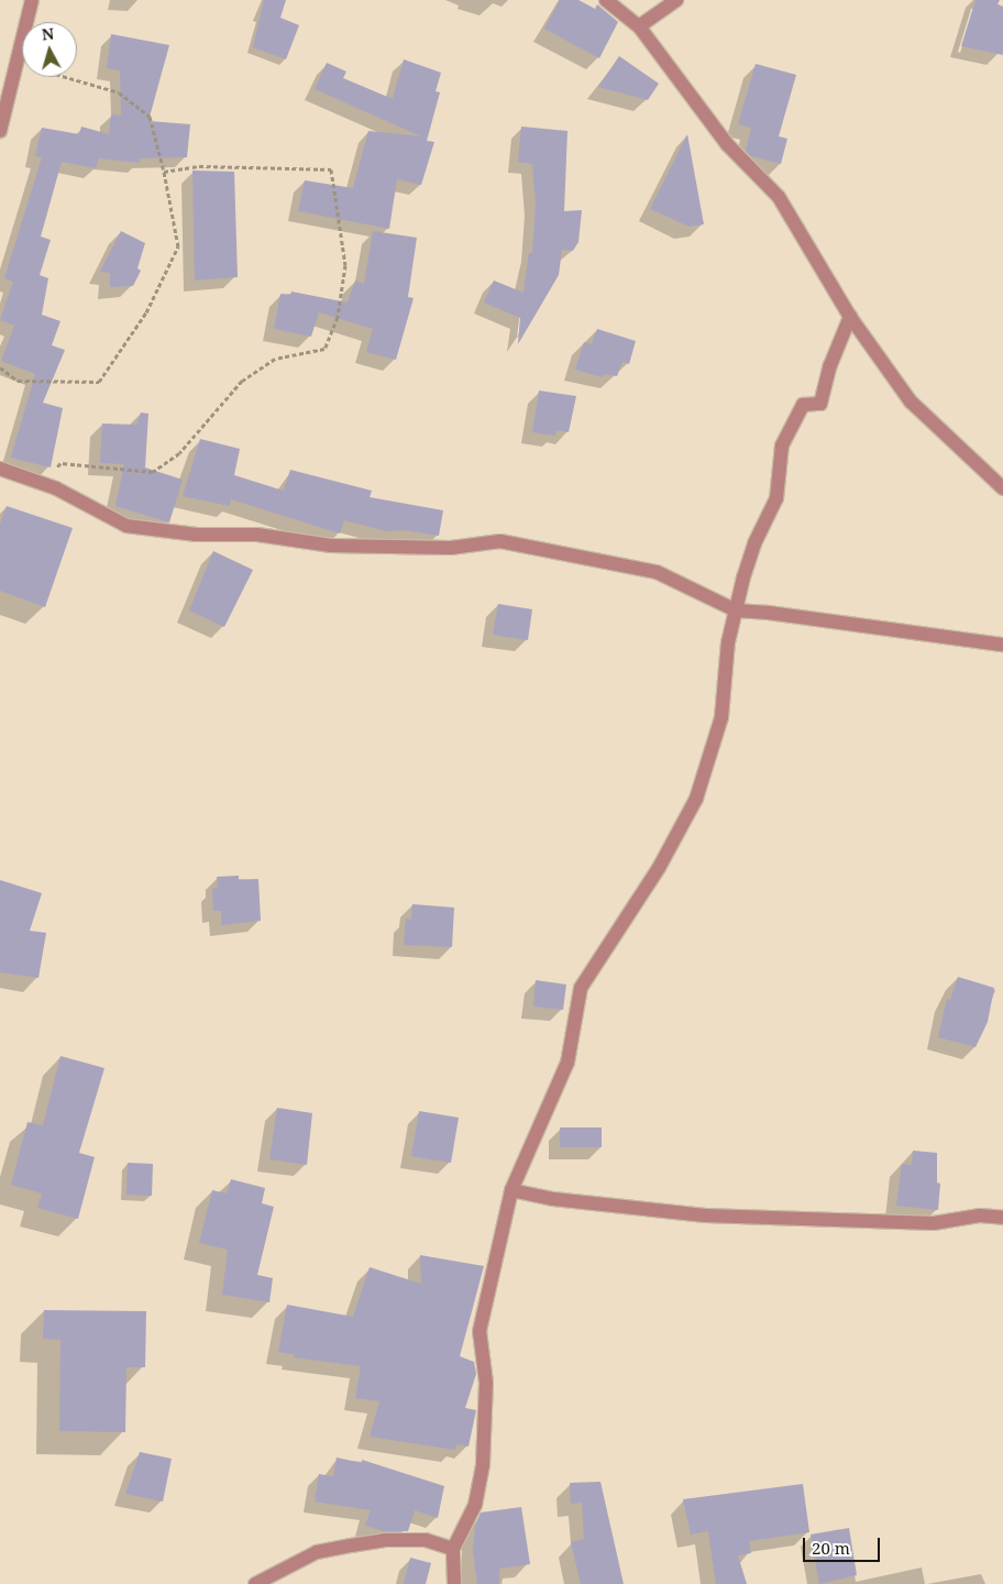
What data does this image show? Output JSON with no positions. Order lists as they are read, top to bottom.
{
  "scale_bar": "20 m",
  "north": "top"
}
